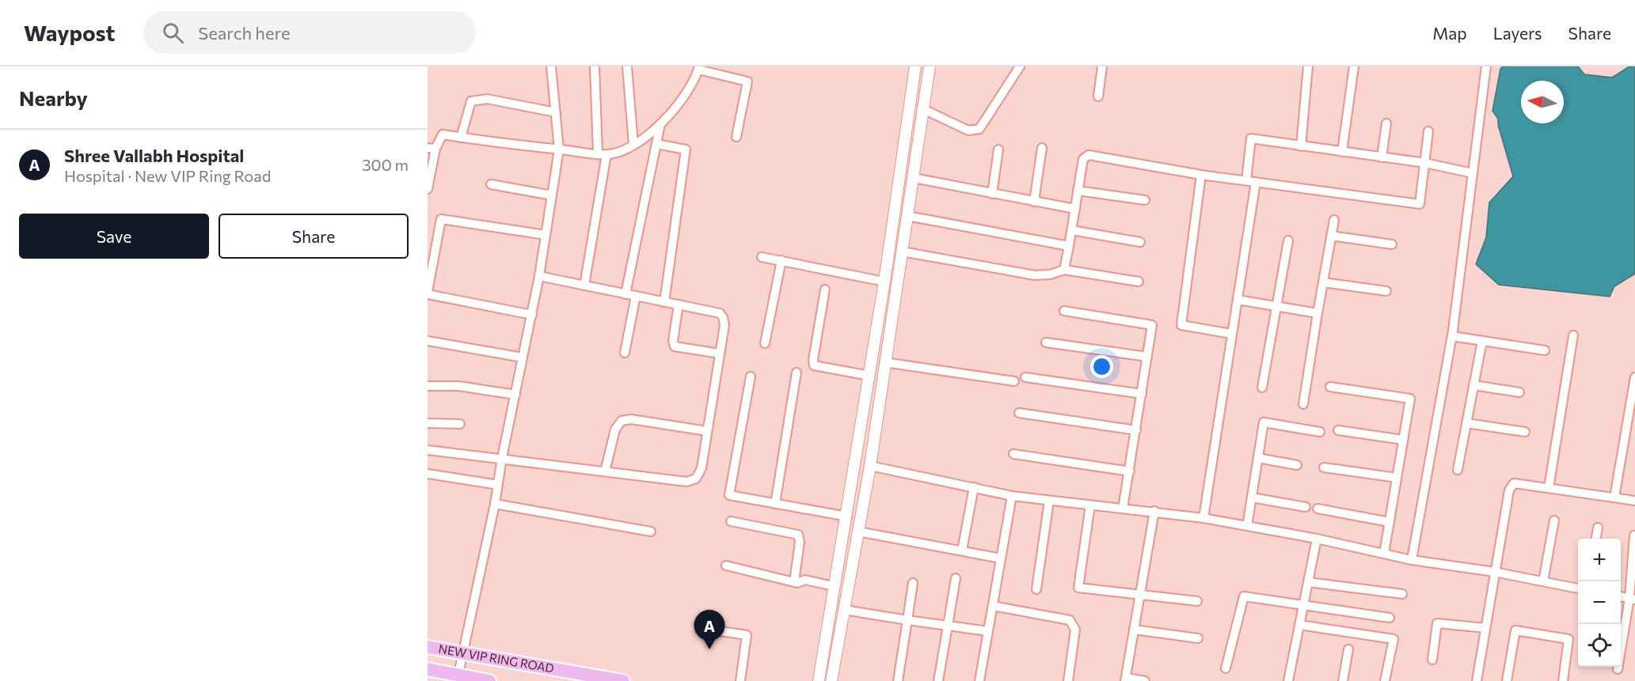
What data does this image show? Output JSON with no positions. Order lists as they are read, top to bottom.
{
  "streets": {
    "main road": ["NEW VIP RING ROAD"]
  },
  "north": "left",
  "page": {
    "header": "Waypost",
    "search": "Search here",
    "nav": ["Map", "Layers", "Share"],
    "heading": "Nearby",
    "list": [
      {
        "mark": "A",
        "name": "Shree Vallabh Hospital",
        "note": "Hospital · New VIP Ring Road",
        "value": "300 m"
      }
    ],
    "buttons": ["Save", "Share"],
    "map_buttons": ["+", "−"],
    "pins": "A"
  }
}
